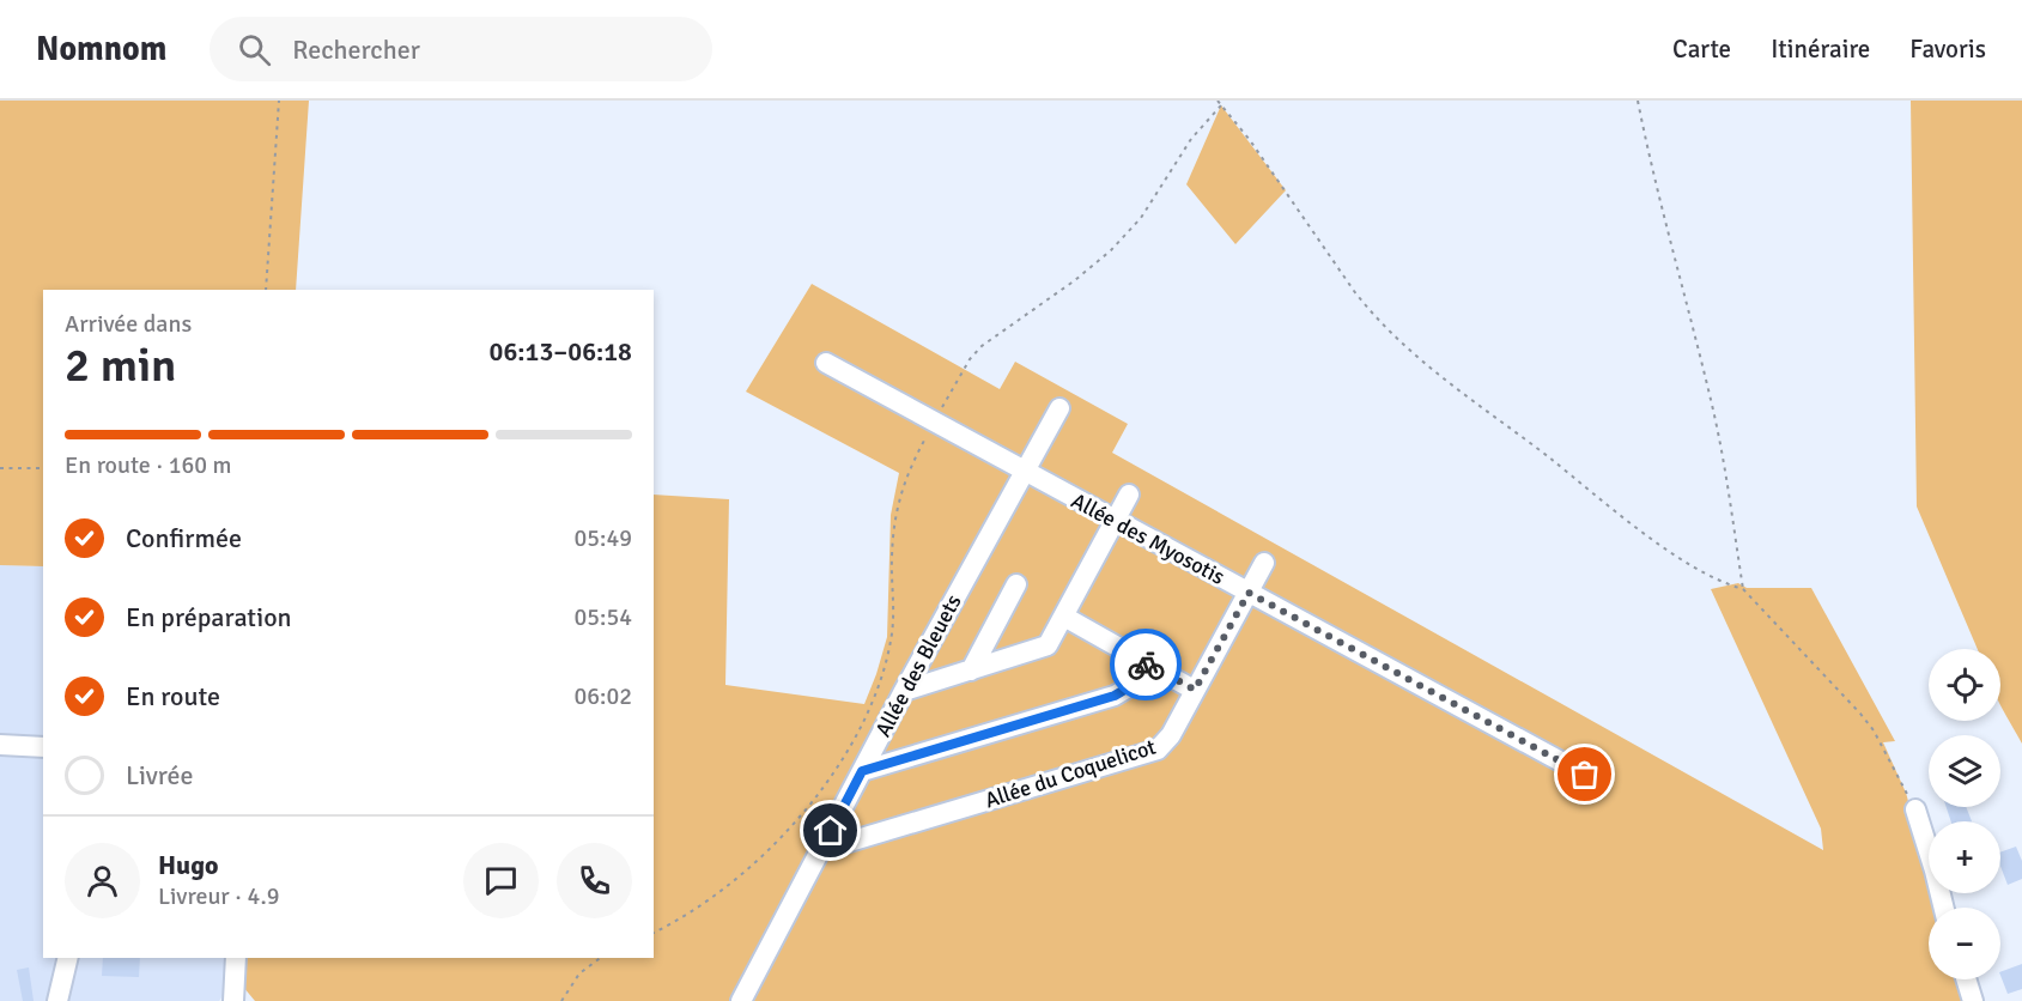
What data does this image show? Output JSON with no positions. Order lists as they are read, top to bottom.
{
  "streets": {
    "street": ["Allée des Myosotis", "Allée des Bleuets", "Allée du Coquelicot"]
  },
  "crossings": [
    ["Allée des Myosotis", "Allée des Bleuets"],
    ["Allée des Myosotis", "Allée du Coquelicot"],
    ["Allée des Bleuets", "Allée du Coquelicot"]
  ],
  "page": {
    "header": "Nomnom",
    "search": "Rechercher",
    "nav": ["Carte", "Itinéraire", "Favoris"],
    "heading": ["2 min", "Arrivée dans", "06:13–06:18"],
    "panel": ["Hugo", "Livreur · 4.9"],
    "bar": "En route · 160 m",
    "list": [
      ["Confirmée", "05:49"],
      ["En préparation", "05:54"],
      ["En route", "06:02"],
      "Livrée"
    ],
    "map_buttons": ["+", "−"]
  }
}
